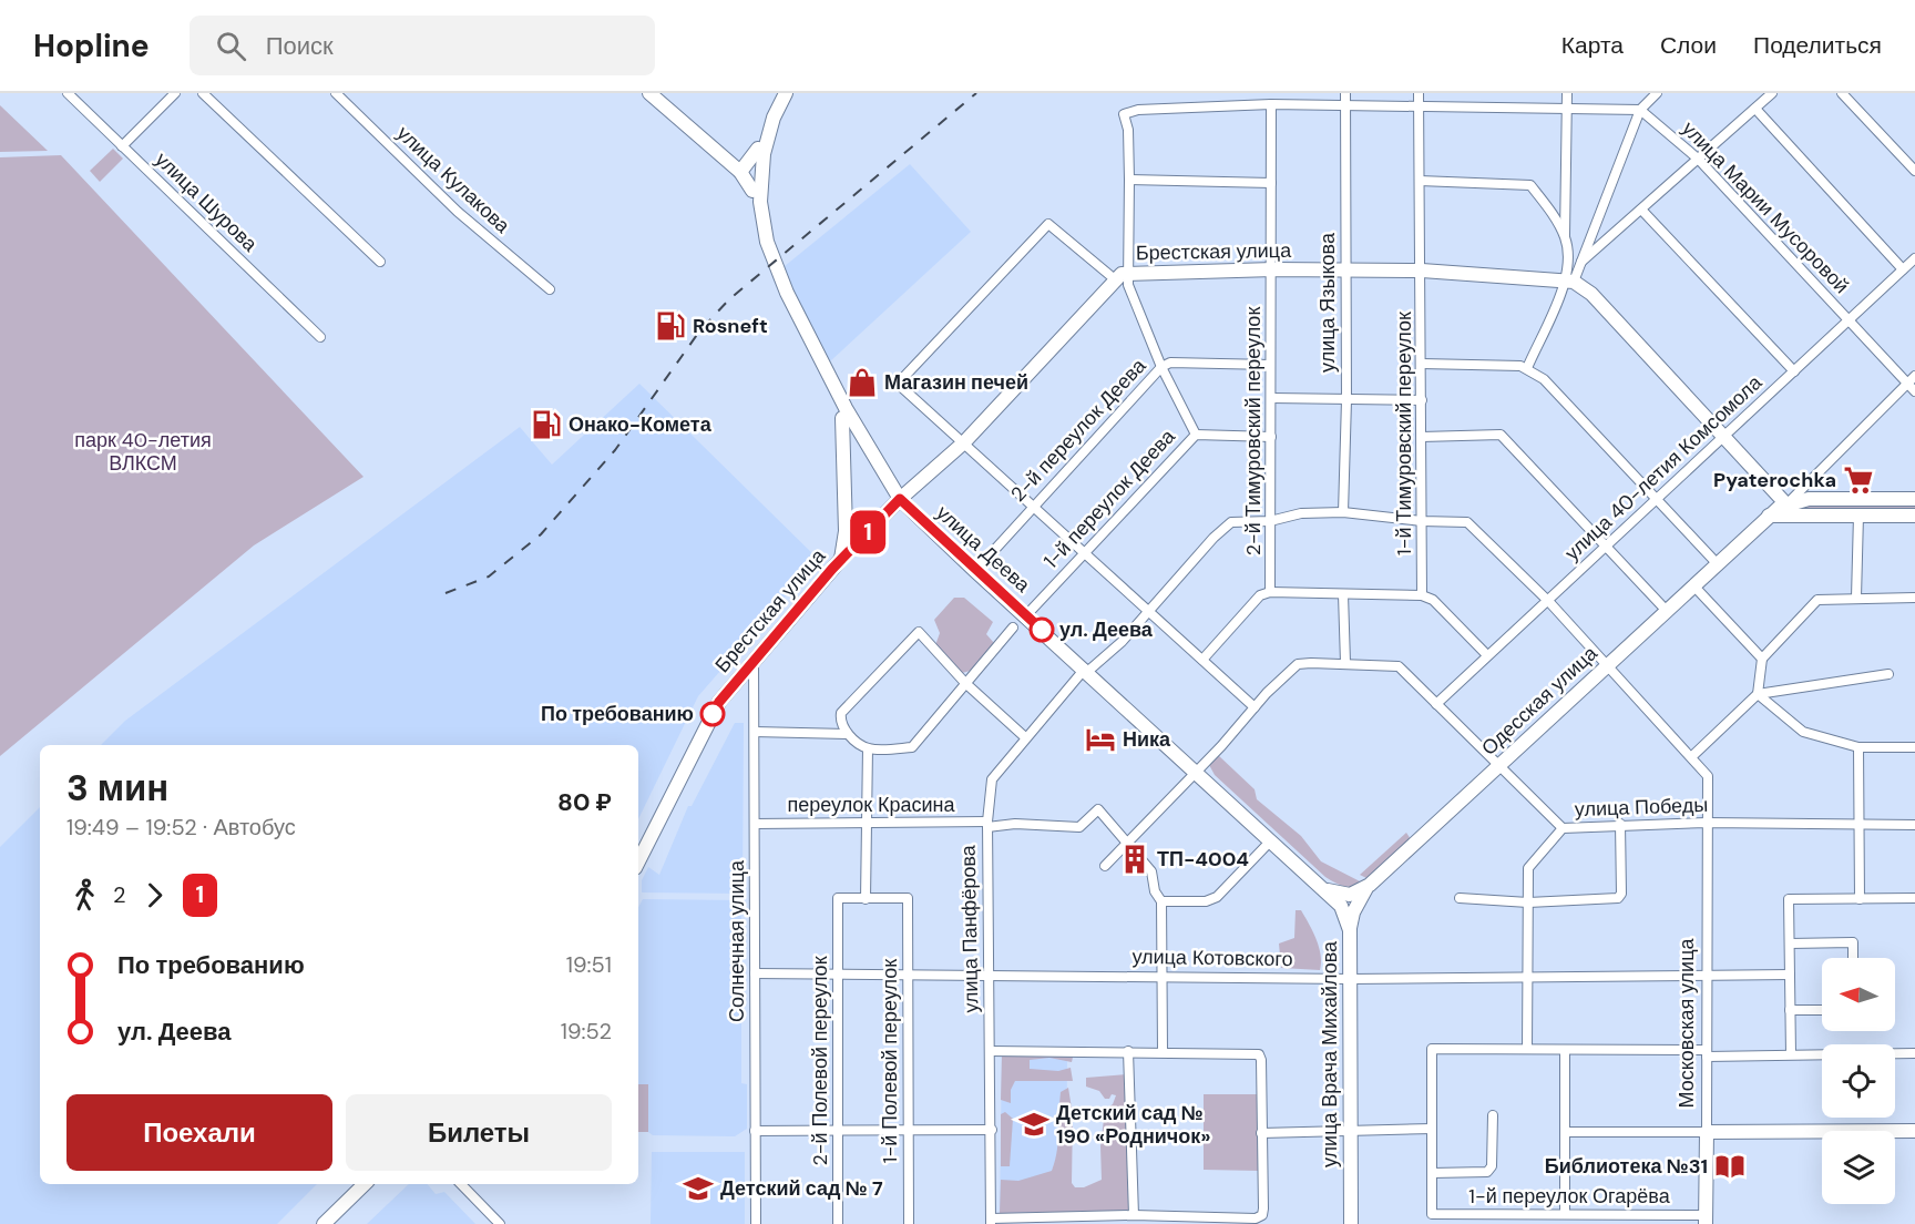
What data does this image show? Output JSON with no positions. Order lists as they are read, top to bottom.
{
  "streets": {
    "main road": [
      "Брестская улица",
      "улица Деева",
      "Одесская улица",
      "Московская улица",
      "улица Врача Михайлова"
    ],
    "street": [
      "улица Кулакова",
      "улица Шурова",
      "улица Марии Мусоровой",
      "улица Языкова",
      "2-й переулок Деева",
      "2-й Тимуровский переулок",
      "1-й Тимуровский переулок",
      "улица 40-летия Комсомола",
      "1-й переулок Деева",
      "переулок Красина",
      "улица Победы",
      "улица Панфёрова",
      "Солнечная улица",
      "улица Котовского",
      "2-й Полевой переулок",
      "1-й Полевой переулок",
      "1-й переулок Огарёва"
    ]
  },
  "crossings": [
    ["улица Марии Мусоровой", "улица 40-летия Комсомола"],
    ["Брестская улица", "улица Языкова"],
    ["Брестская улица", "2-й Тимуровский переулок"],
    ["Брестская улица", "1-й Тимуровский переулок"],
    ["Брестская улица", "улица Деева"],
    ["Брестская улица", "Солнечная улица"],
    ["улица Языкова", "улица Панфёрова"],
    ["2-й переулок Деева", "2-й Тимуровский переулок"],
    ["2-й переулок Деева", "улица Деева"],
    ["2-й Тимуровский переулок", "1-й переулок Деева"],
    ["2-й Тимуровский переулок", "улица Панфёрова"],
    ["1-й Тимуровский переулок", "улица Панфёрова"],
    ["улица 40-летия Комсомола", "улица Панфёрова"],
    ["1-й переулок Деева", "улица Деева"],
    ["улица Деева", "Одесская улица"],
    ["улица Деева", "улица Панфёрова"],
    ["улица Деева", "улица Врача Михайлова"],
    ["Одесская улица", "улица Панфёрова"],
    ["Одесская улица", "улица Врача Михайлова"],
    ["переулок Красина", "улица Панфёрова"],
    ["переулок Красина", "Солнечная улица"],
    ["переулок Красина", "улица Котовского"],
    ["улица Победы", "улица Котовского"],
    ["улица Победы", "Московская улица"],
    ["улица Панфёрова", "улица Котовского"],
    ["Солнечная улица", "улица Котовского"],
    ["улица Котовского", "Московская улица"],
    ["улица Котовского", "улица Врача Михайлова"],
    ["улица Котовского", "2-й Полевой переулок"],
    ["улица Котовского", "1-й Полевой переулок"],
    ["Московская улица", "1-й переулок Огарёва"],
    ["2-й Полевой переулок", "1-й Полевой переулок"]
  ],
  "parks": ["парк 40-летия ВЛКСМ"],
  "places": {
    "fuel station": ["Rosneft", "Онако-Комета"],
    "shop": ["Магазин печей"],
    "supermarket": ["Pyaterochka"],
    "other": ["ул. Деева", "По требованию"],
    "hotel": ["Ника"],
    "building": ["ТП-4004"],
    "school or university": ["Детский сад № 190 «Родничок»", "Детский сад № 7"],
    "library": ["Библиотека №31"]
  },
  "lines": ["bus line 1"],
  "north": "left",
  "page": {
    "header": "Hopline",
    "search": "Поиск",
    "nav": ["Карта", "Слои", "Поделиться"],
    "on_map": "1",
    "heading": ["3 мин", "19:49 – 19:52 · Автобус", "80 ₽"],
    "legs": ["2", "1"],
    "list": [
      {
        "name": "По требованию",
        "value": "19:51"
      },
      {
        "name": "ул. Деева",
        "value": "19:52"
      }
    ],
    "buttons": ["Поехали", "Билеты"]
  }
}
